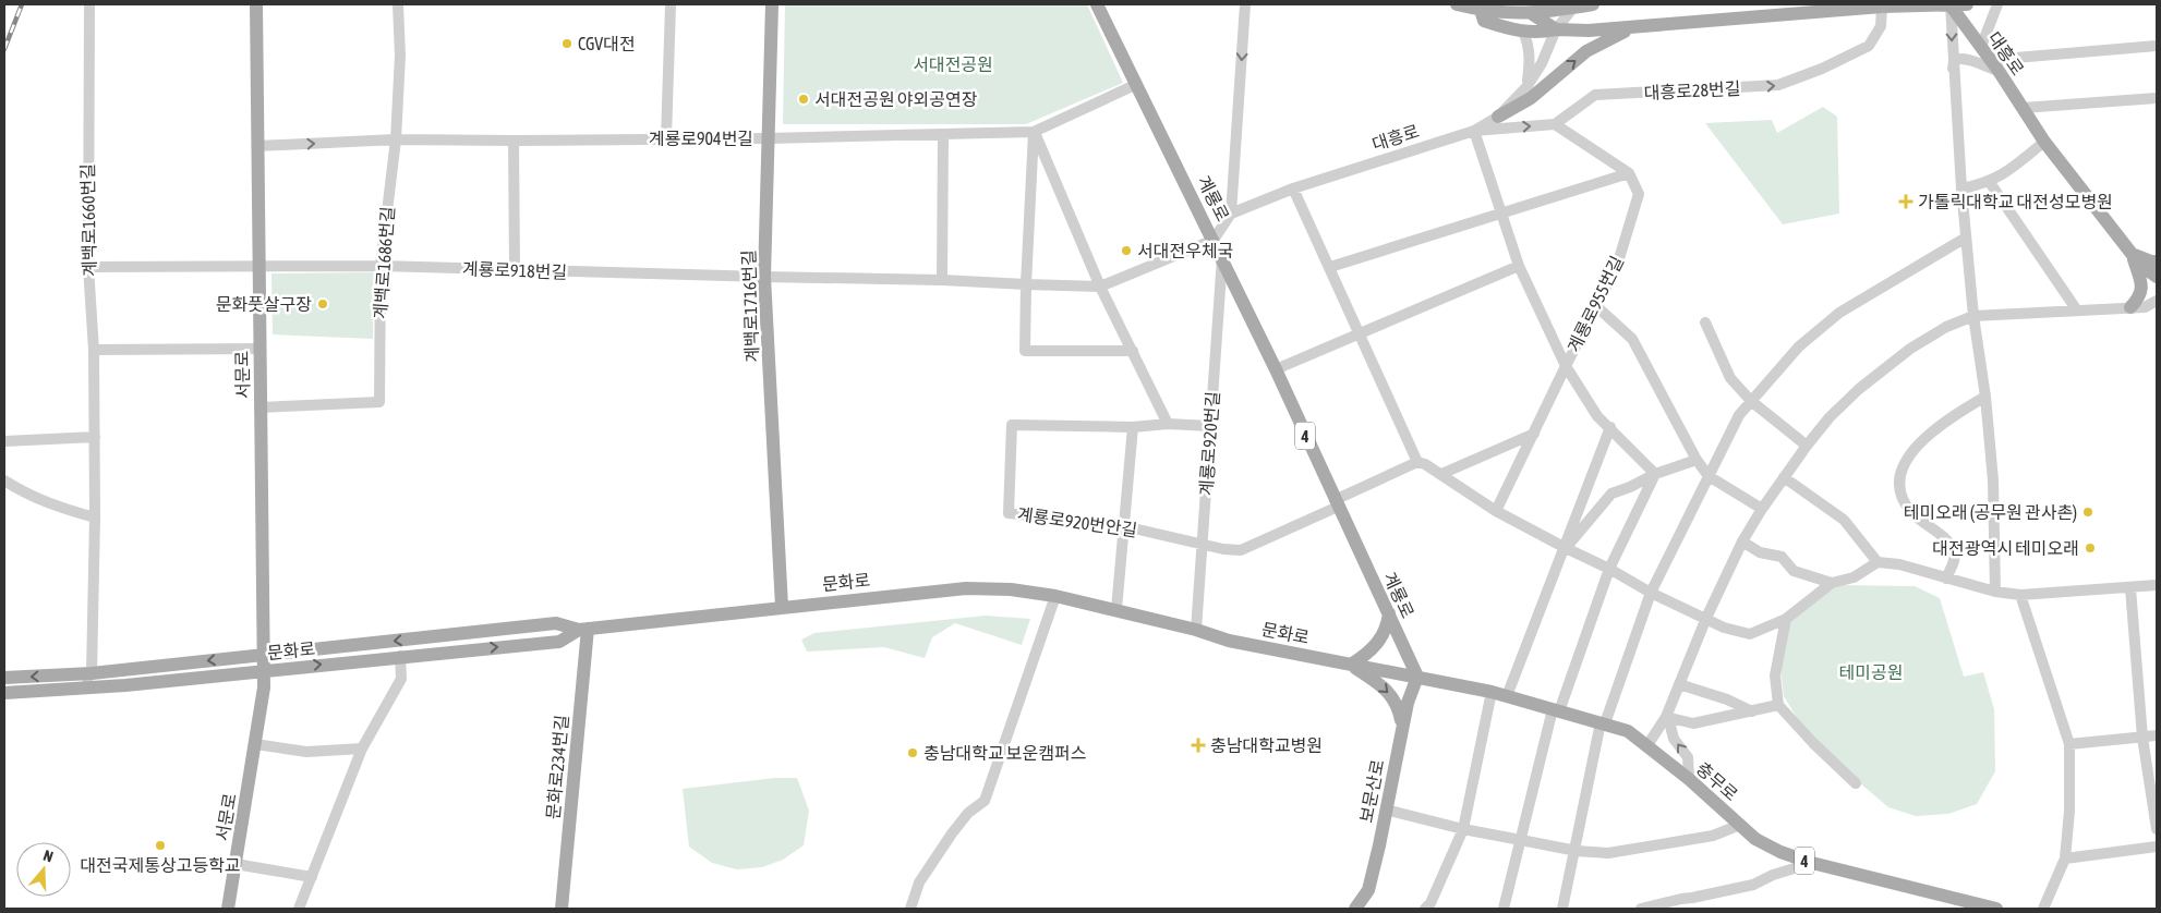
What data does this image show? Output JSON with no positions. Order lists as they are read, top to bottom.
{
  "streets": {
    "main road": [
      "대흥로",
      "계룡로",
      "계백로1716번길",
      "서문로",
      "4",
      "문화로",
      "문화로234번길",
      "충무로",
      "보문산로"
    ],
    "street": [
      "대흥로28번길",
      "계룡로904번길",
      "계백로1660번길",
      "계백로1686번길",
      "계룡로918번길",
      "계룡로955번길",
      "계룡로920번길",
      "계룡로920번안길"
    ]
  },
  "crossings": [
    ["계룡로904번길", "계룡로"],
    ["계룡로904번길", "계백로1686번길"],
    ["계룡로904번길", "계백로1716번길"],
    ["계룡로904번길", "서문로"],
    ["계룡로", "계룡로918번길"],
    ["계룡로", "계룡로920번길"],
    ["계룡로", "계룡로920번안길"],
    ["계룡로", "문화로"],
    ["계룡로", "충무로"],
    ["계룡로", "보문산로"],
    ["계백로1660번길", "계룡로918번길"],
    ["계백로1660번길", "문화로"],
    ["계백로1686번길", "계룡로918번길"],
    ["계백로1686번길", "서문로"],
    ["계룡로918번길", "계백로1716번길"],
    ["계룡로918번길", "서문로"],
    ["계백로1716번길", "문화로"],
    ["서문로", "문화로"],
    ["계룡로920번길", "계룡로920번안길"],
    ["계룡로920번길", "문화로"],
    ["문화로", "문화로234번길"],
    ["문화로", "충무로"],
    ["문화로", "보문산로"],
    ["충무로", "보문산로"]
  ],
  "one_way": ["대흥로28번길"],
  "parks": ["서대전공원", "테미공원"],
  "places": {
    "other": [
      "CGV대전",
      "서대전공원 야외공연장",
      "서대전우체국",
      "문화풋살구장",
      "테미오래 (공무원 관사촌)",
      "대전광역시 테미오래",
      "충남대학교 보운캠퍼스",
      "대전국제통상고등학교"
    ],
    "health": ["가톨릭대학교 대전성모병원", "충남대학교병원"]
  },
  "north": "top"
}
